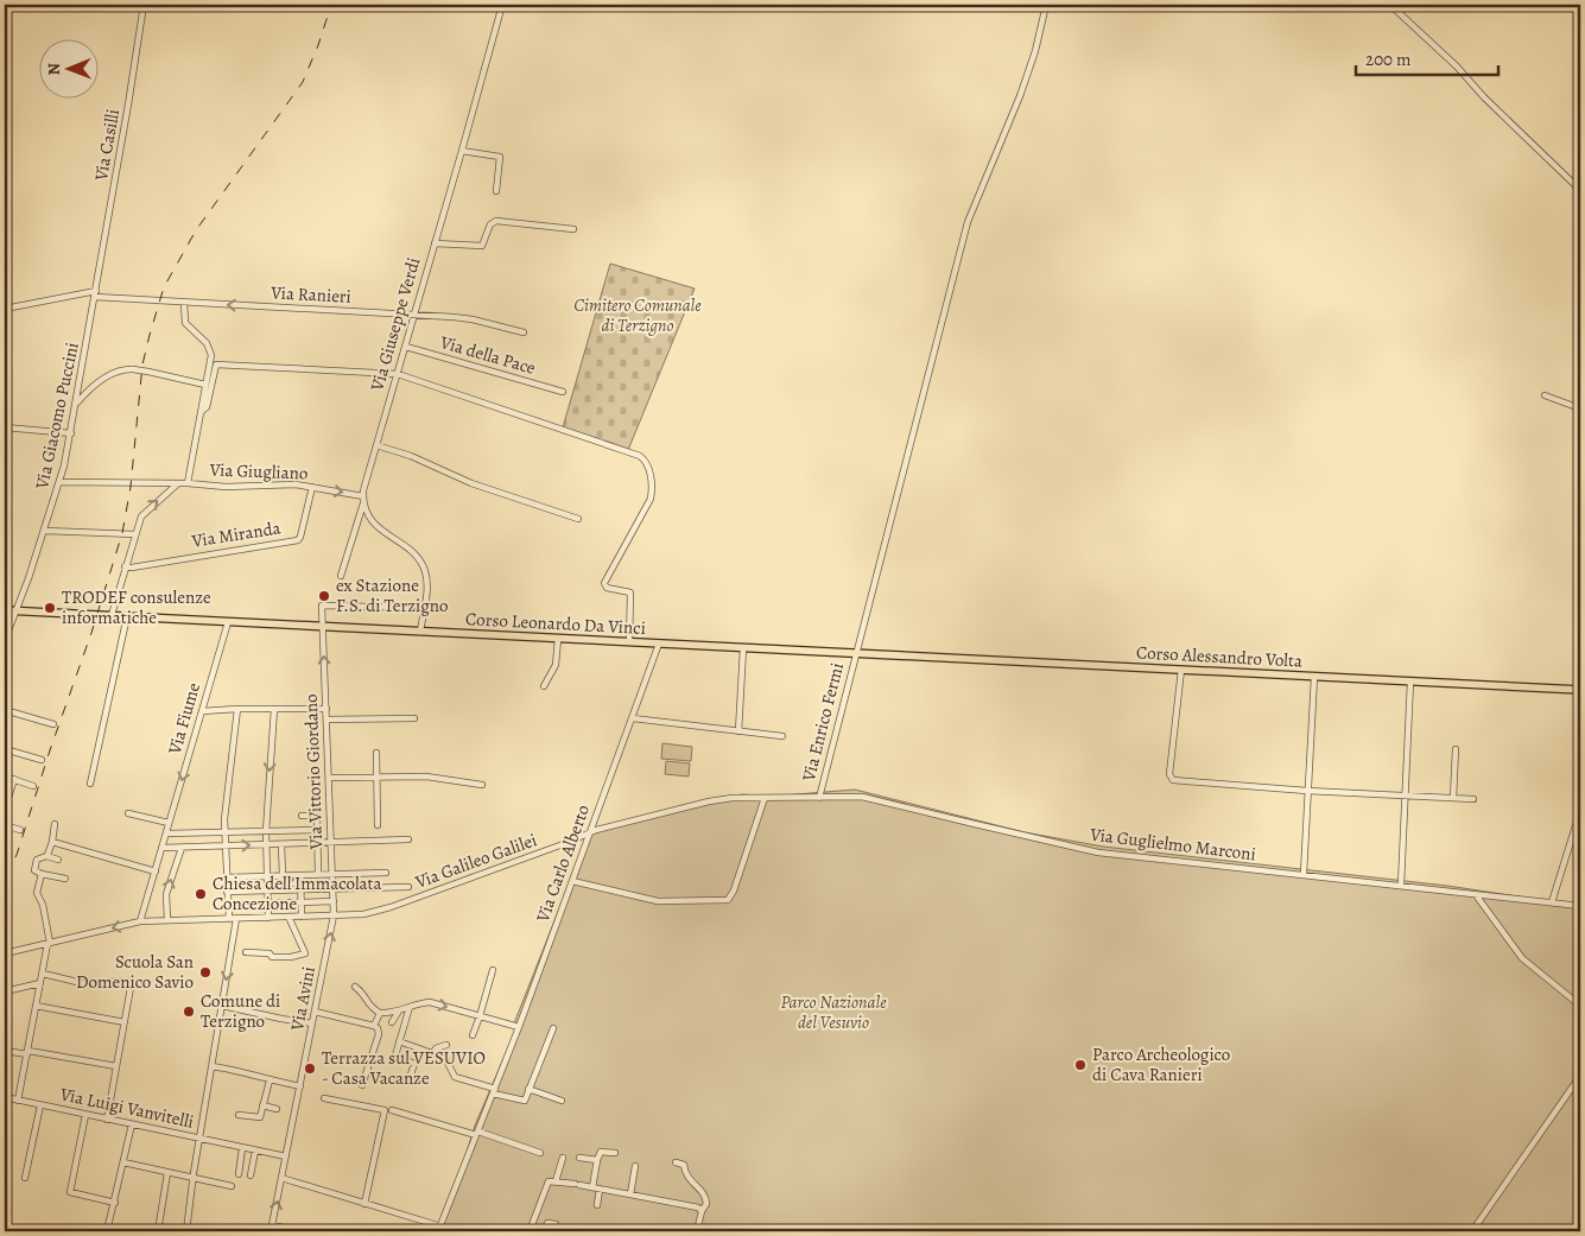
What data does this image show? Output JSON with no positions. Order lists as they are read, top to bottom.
{
  "streets": {
    "main road": ["Corso Leonardo Da Vinci", "Corso Alessandro Volta"],
    "street": [
      "Via Casilli",
      "Via Ranieri",
      "Via Giuseppe Verdi",
      "Via della Pace",
      "Via Giacomo Puccini",
      "Via Giugliano",
      "Via Miranda",
      "Via Fiume",
      "Via Enrico Fermi",
      "Via Vittorio Giordano",
      "Via Guglielmo Marconi",
      "Via Galileo Galilei",
      "Via Carlo Alberto",
      "Via Avini",
      "Via Luigi Vanvitelli"
    ]
  },
  "crossings": [
    ["Via Casilli", "Via Ranieri"],
    ["Via Casilli", "Via Giacomo Puccini"],
    ["Via Ranieri", "Via Giuseppe Verdi"],
    ["Via Ranieri", "Via Giacomo Puccini"],
    ["Via Giuseppe Verdi", "Via della Pace"],
    ["Via Giuseppe Verdi", "Via Giugliano"],
    ["Via Giacomo Puccini", "Via Giugliano"],
    ["Via Giacomo Puccini", "Corso Leonardo Da Vinci"],
    ["Via Giugliano", "Via Miranda"],
    ["Corso Leonardo Da Vinci", "Corso Alessandro Volta"],
    ["Corso Leonardo Da Vinci", "Via Fiume"],
    ["Corso Leonardo Da Vinci", "Via Enrico Fermi"],
    ["Corso Leonardo Da Vinci", "Via Vittorio Giordano"],
    ["Corso Leonardo Da Vinci", "Via Carlo Alberto"],
    ["Corso Alessandro Volta", "Via Enrico Fermi"],
    ["Via Fiume", "Via Galileo Galilei"],
    ["Via Enrico Fermi", "Via Guglielmo Marconi"],
    ["Via Vittorio Giordano", "Via Galileo Galilei"],
    ["Via Vittorio Giordano", "Via Avini"],
    ["Via Guglielmo Marconi", "Via Galileo Galilei"],
    ["Via Galileo Galilei", "Via Carlo Alberto"],
    ["Via Galileo Galilei", "Via Avini"],
    ["Via Avini", "Via Luigi Vanvitelli"]
  ],
  "one_way": ["Via Ranieri", "Via Avini"],
  "parks": ["Cimitero Comunale di Terzigno", "Parco Nazionale del Vesuvio"],
  "places": [
    "ex Stazione F.S. di Terzigno",
    "TRODEF consulenze informatiche",
    "Chiesa dell'Immacolata Concezione",
    "Scuola San Domenico Savio",
    "Comune di Terzigno",
    "Parco Archeologico di Cava Ranieri",
    "Terrazza sul VESUVIO - Casa Vacanze"
  ],
  "scale_bar": "200 m",
  "north": "left"
}
